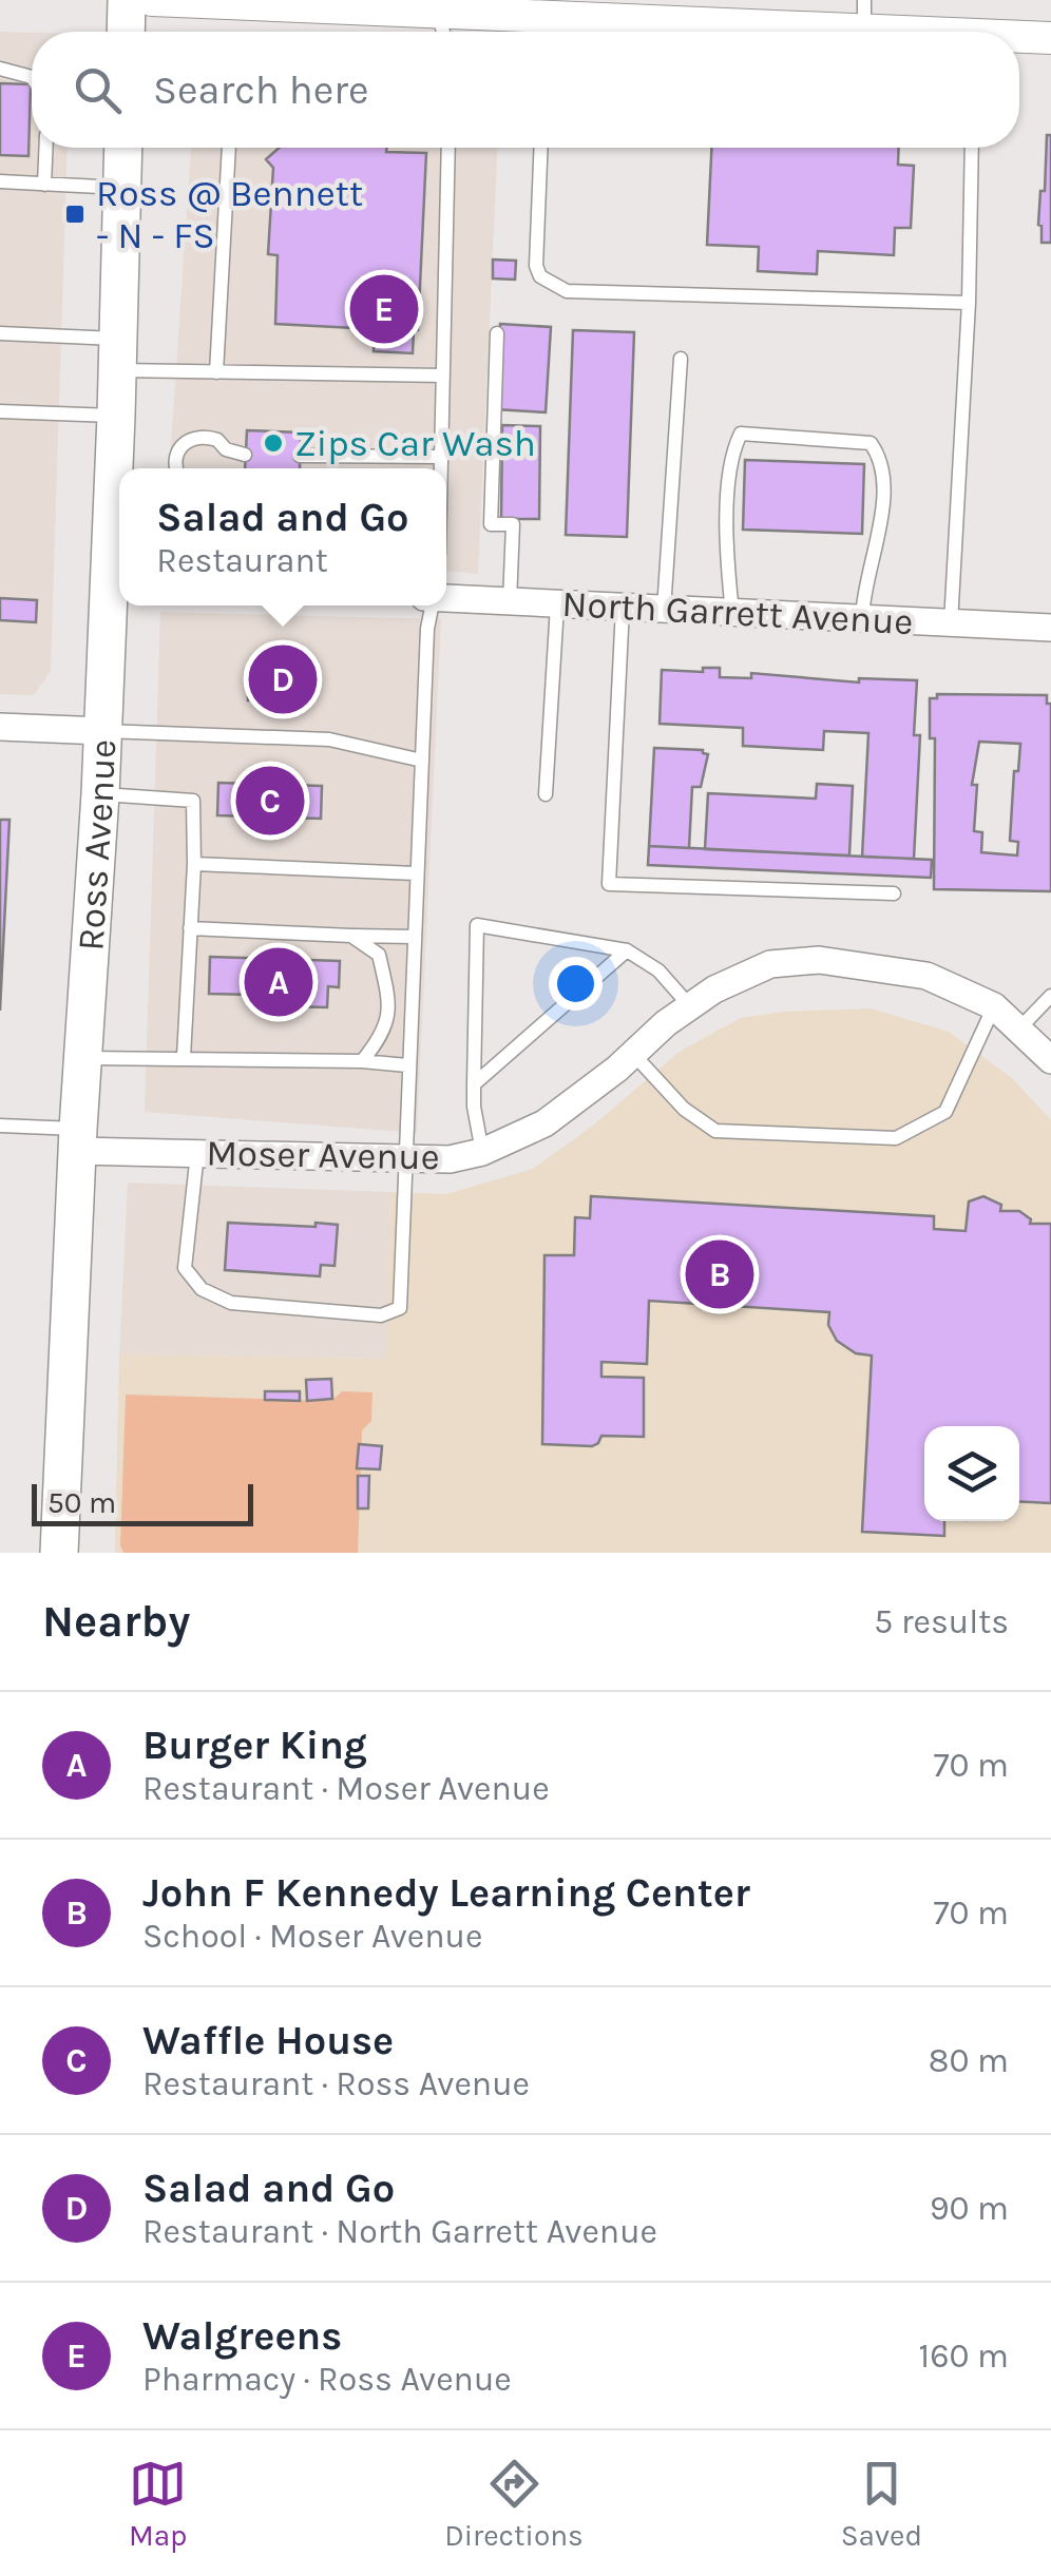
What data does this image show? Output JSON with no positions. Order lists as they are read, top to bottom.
{
  "streets": {
    "main road": ["Ross Avenue"],
    "street": ["North Garrett Avenue", "Moser Avenue"]
  },
  "crossings": [
    ["Ross Avenue", "Moser Avenue"]
  ],
  "places": {
    "transit": ["Ross @ Bennett - N - FS"],
    "other": ["Zips Car Wash"]
  },
  "scale_bar": "50 m",
  "page": {
    "search": "Search here",
    "pins": [
      "E",
      "D",
      "C",
      "A",
      "B"
    ],
    "popup": ["Salad and Go", "Restaurant"],
    "scale": "50 m",
    "heading": ["Nearby", "5 results"],
    "list": [
      {
        "mark": "A",
        "name": "Burger King",
        "note": "Restaurant · Moser Avenue",
        "value": "70 m"
      },
      {
        "mark": "B",
        "name": "John F Kennedy Learning Center",
        "note": "School · Moser Avenue",
        "value": "70 m"
      },
      {
        "mark": "C",
        "name": "Waffle House",
        "note": "Restaurant · Ross Avenue",
        "value": "80 m"
      },
      {
        "mark": "D",
        "name": "Salad and Go",
        "note": "Restaurant · North Garrett Avenue",
        "value": "90 m"
      },
      {
        "mark": "E",
        "name": "Walgreens",
        "note": "Pharmacy · Ross Avenue",
        "value": "160 m"
      }
    ],
    "nav": ["Map", "Directions", "Saved"]
  }
}
